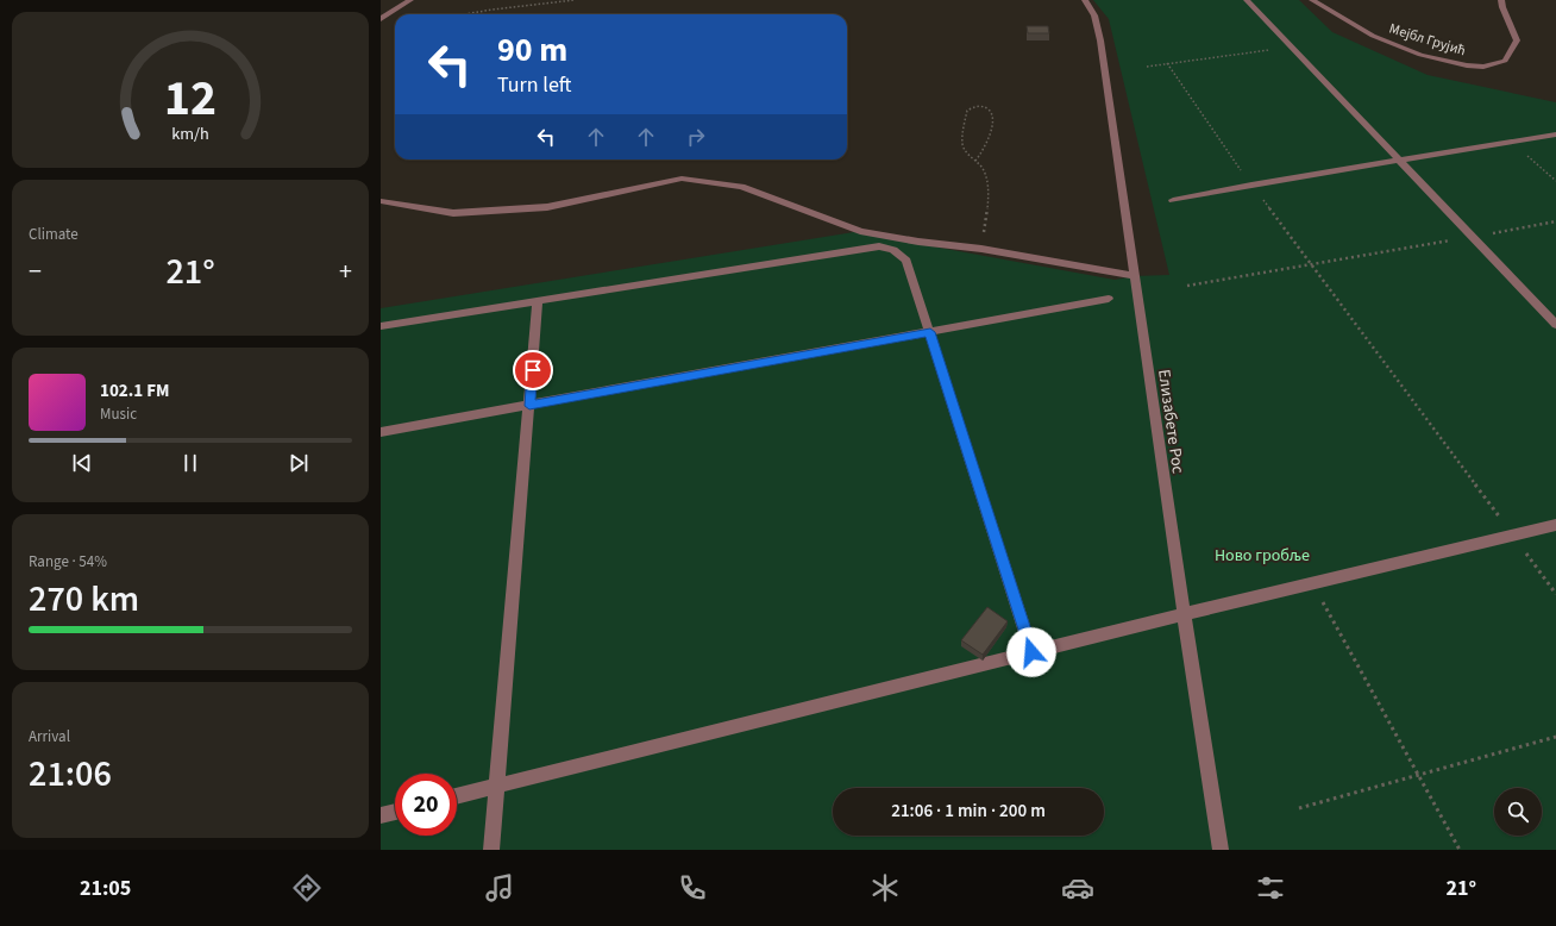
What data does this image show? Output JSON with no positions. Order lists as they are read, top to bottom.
{
  "streets": {
    "street": ["Мејбл Грујић", "Елизабете Рос"]
  },
  "parks": ["Ново гробље"],
  "page": {
    "turn": ["90 m", "Turn left"],
    "tile": [
      "Climate",
      ["Range · 54%", "270 km"],
      ["Arrival", "21:06"]
    ],
    "heat": ["−", "21°", "+"],
    "song": ["102.1 FM", "Music"],
    "limit": "20",
    "trip": "21:06 · 1 min · 200 m",
    "tabs": ["21:05", "21°"],
    "gauge": ["12", "km/h"]
  }
}
